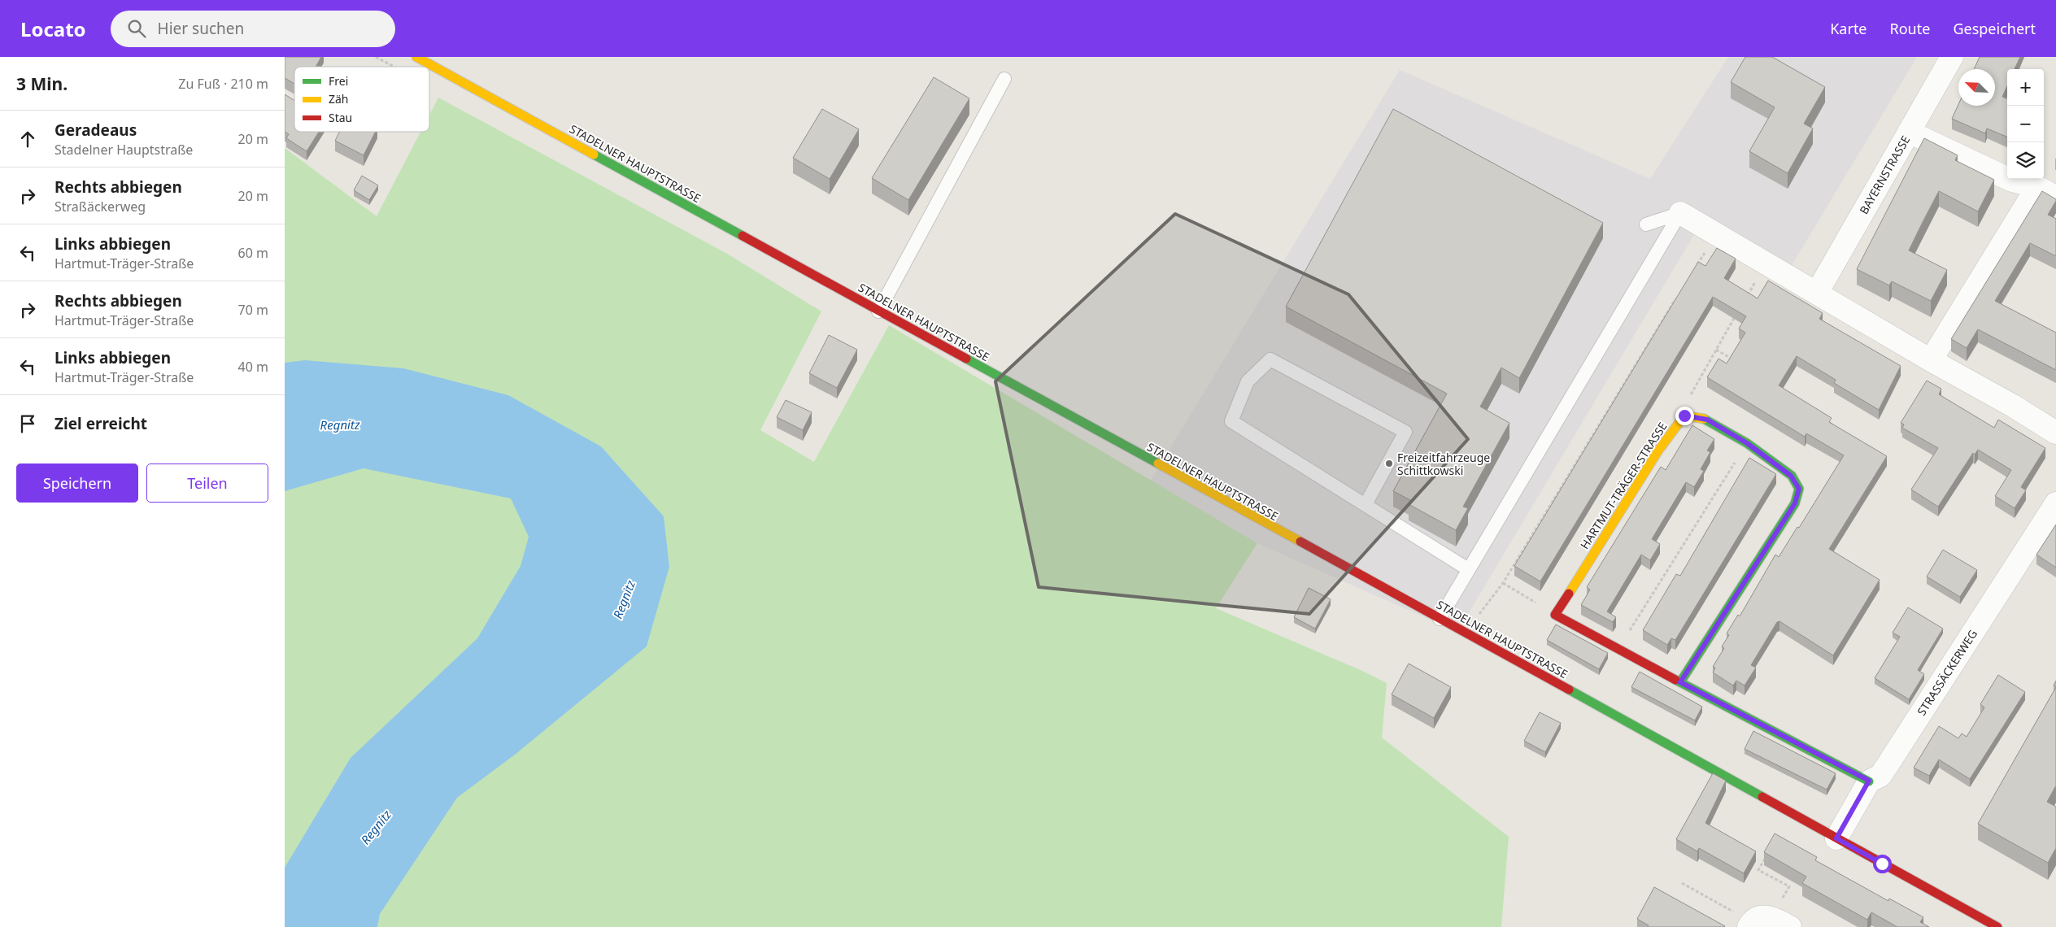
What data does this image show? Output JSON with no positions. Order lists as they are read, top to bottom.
{
  "streets": {
    "main road": ["STADELNER HAUPTSTRASSE", "HARTMUT-TRÄGER-STRASSE"],
    "street": ["BAYERNSTRASSE", "STRASSÄCKERWEG"]
  },
  "crossings": [
    ["STADELNER HAUPTSTRASSE", "STRASSÄCKERWEG"]
  ],
  "water": ["Regnitz"],
  "places": ["Freizeitfahrzeuge Schittkowski"],
  "legend": ["Frei", "Zäh", "Stau"],
  "north": "top left",
  "page": {
    "header": "Locato",
    "search": "Hier suchen",
    "nav": ["Karte", "Route", "Gespeichert"],
    "heading": ["3 Min.", "Zu Fuß · 210 m"],
    "map_buttons": ["+", "−"],
    "list": [
      ["Geradeaus", "Stadelner Hauptstraße", "20 m"],
      ["Rechts abbiegen", "Straßäckerweg", "20 m"],
      ["Links abbiegen", "Hartmut-Träger-Straße", "60 m"],
      ["Rechts abbiegen", "Hartmut-Träger-Straße", "70 m"],
      ["Links abbiegen", "Hartmut-Träger-Straße", "40 m"],
      "Ziel erreicht"
    ],
    "buttons": ["Speichern", "Teilen"]
  }
}
